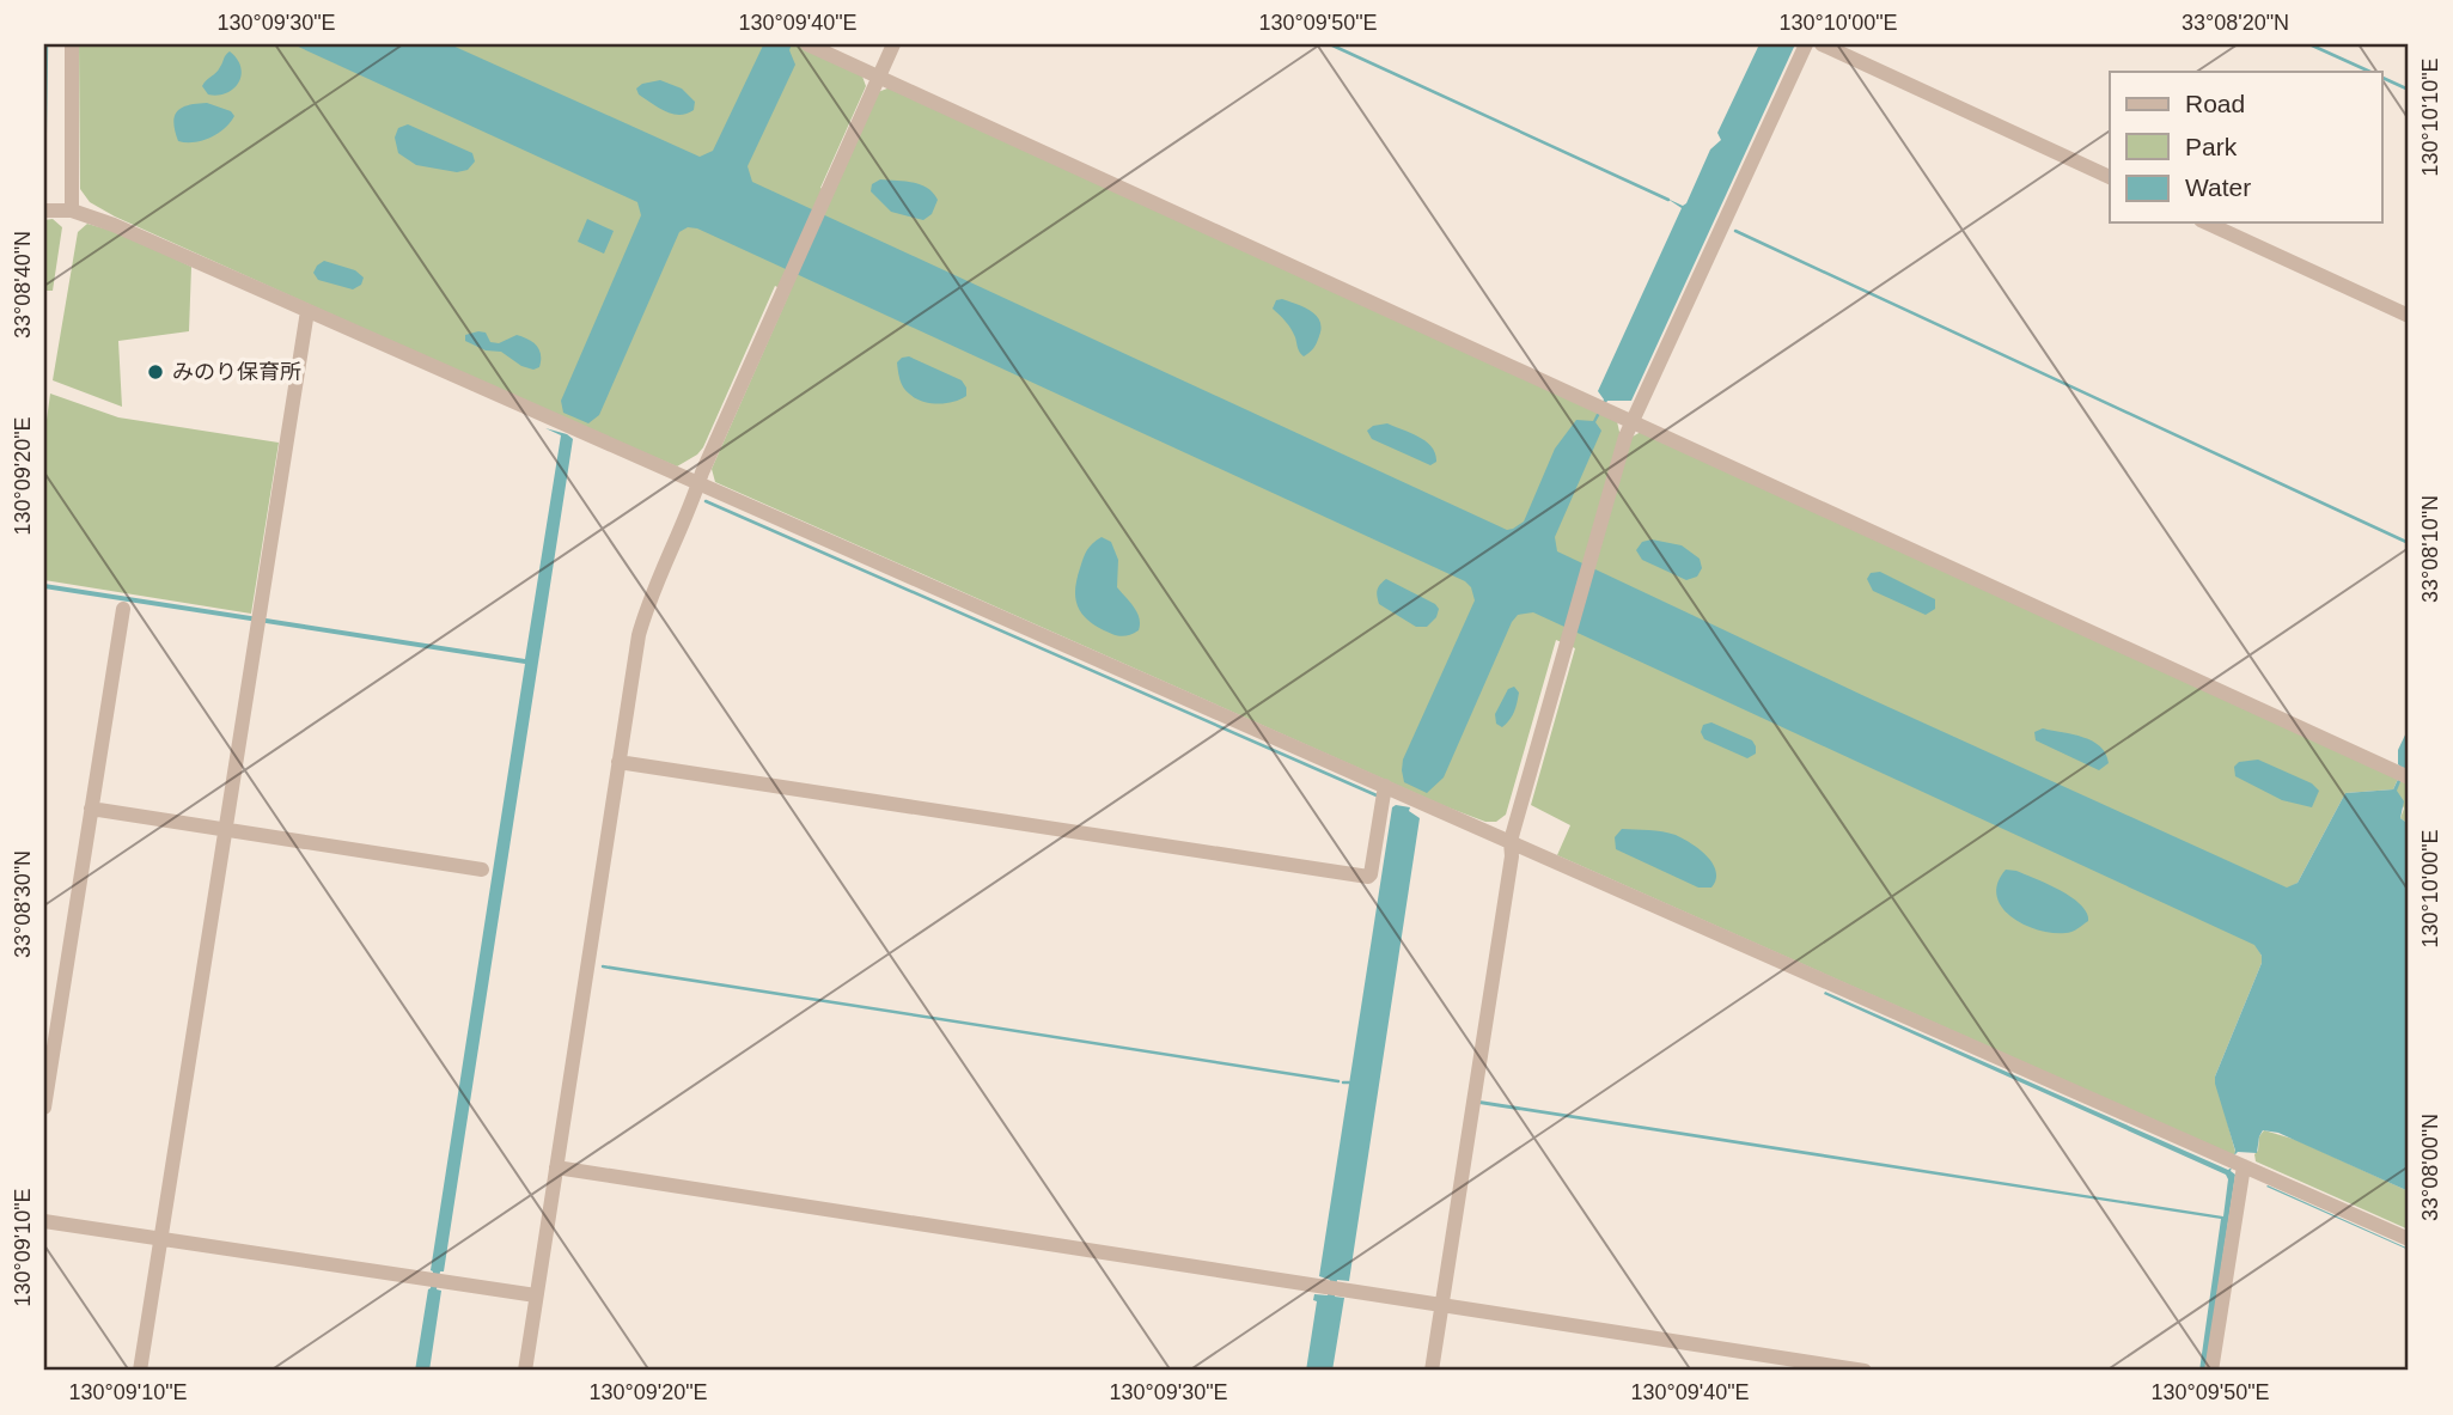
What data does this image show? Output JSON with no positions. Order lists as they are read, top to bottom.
{
  "places": ["みのり保育所"],
  "legend": ["Road", "Park", "Water"],
  "coordinates": [
    "130°09'30\"E",
    "130°09'40\"E",
    "130°09'50\"E",
    "130°10'00\"E",
    "33°08'20\"N",
    "130°10'10\"E",
    "33°08'40\"N",
    "130°09'20\"E",
    "33°08'10\"N",
    "33°08'30\"N",
    "33°08'00\"N",
    "130°09'10\"E"
  ]
}
